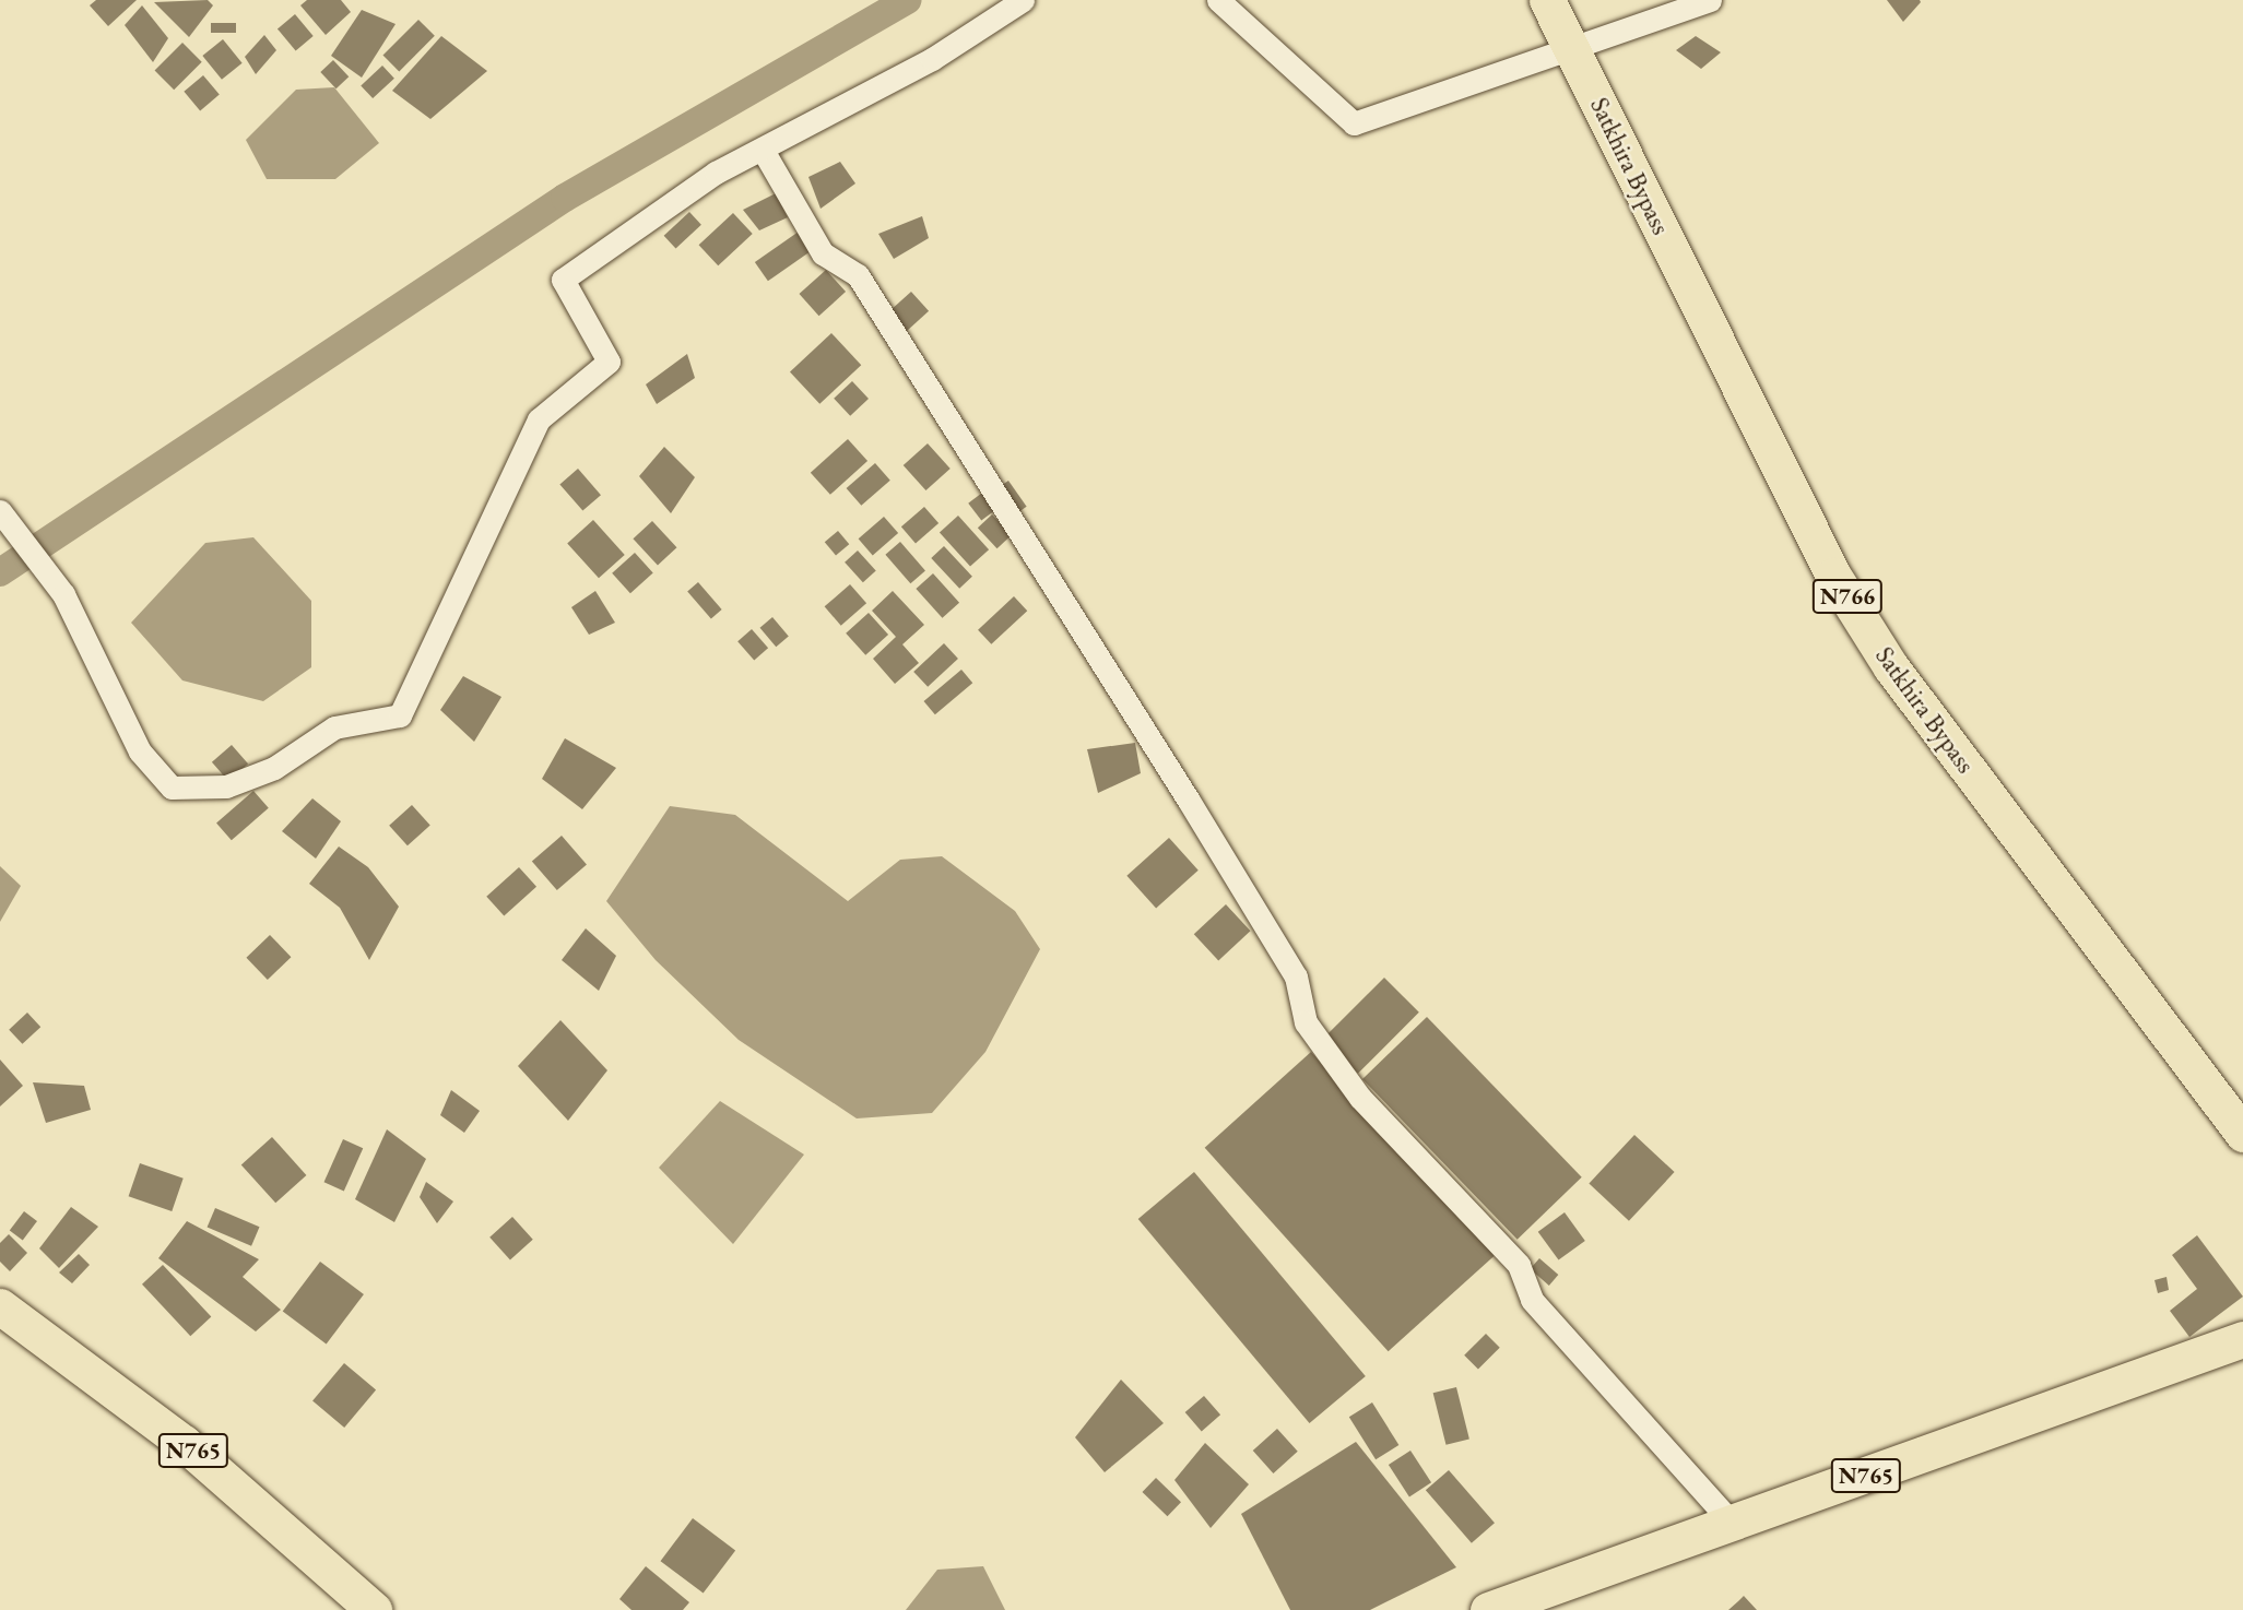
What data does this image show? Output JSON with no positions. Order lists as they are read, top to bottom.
{
  "streets": {
    "highway": ["Satkhira Bypass", "N766", "N765"]
  }
}
